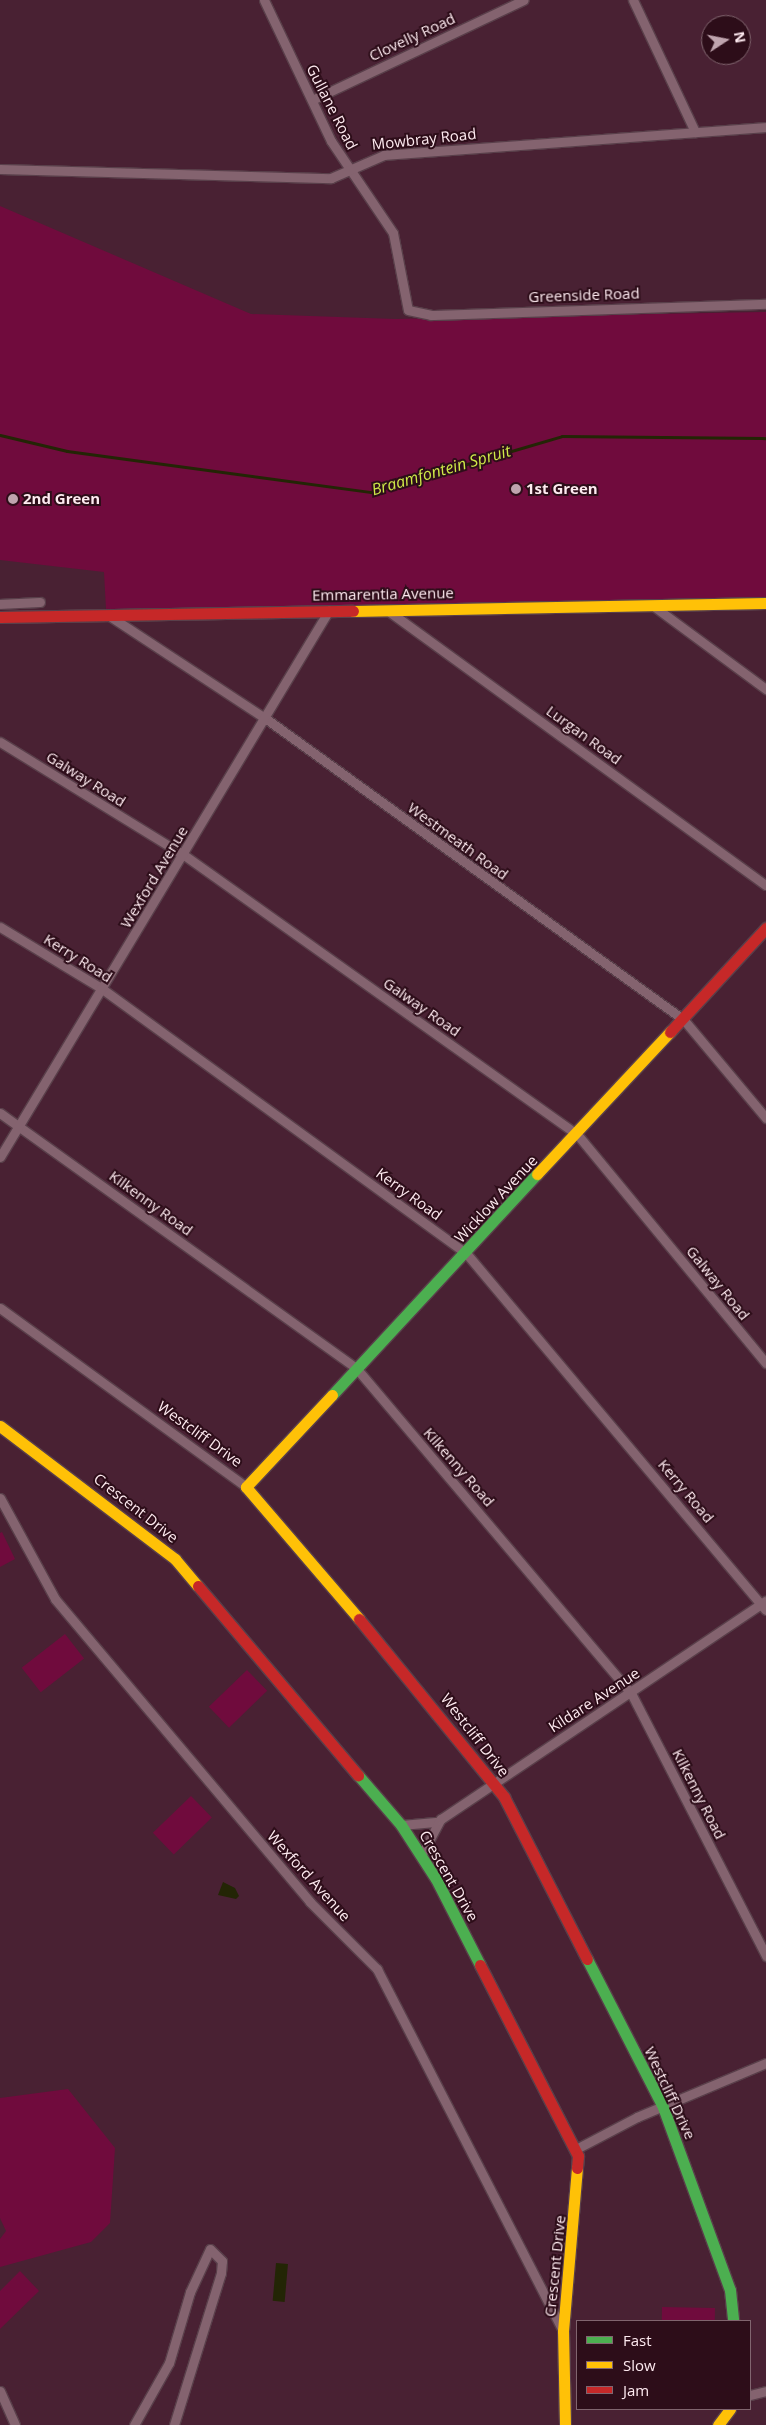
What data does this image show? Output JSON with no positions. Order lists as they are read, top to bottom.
{
  "streets": {
    "street": [
      "Clovelly Road",
      "Gullane Road",
      "Mowbray Road",
      "Greenside Road",
      "Emmarentia Avenue",
      "Lurgan Road",
      "Galway Road",
      "Westmeath Road",
      "Wexford Avenue",
      "Kerry Road",
      "Wicklow Avenue",
      "Kilkenny Road",
      "Westcliff Drive",
      "Crescent Drive",
      "Kildare Avenue"
    ]
  },
  "crossings": [
    ["Clovelly Road", "Gullane Road"],
    ["Gullane Road", "Mowbray Road"],
    ["Gullane Road", "Greenside Road"],
    ["Emmarentia Avenue", "Lurgan Road"],
    ["Emmarentia Avenue", "Westmeath Road"],
    ["Emmarentia Avenue", "Wexford Avenue"],
    ["Galway Road", "Wexford Avenue"],
    ["Galway Road", "Wicklow Avenue"],
    ["Westmeath Road", "Wexford Avenue"],
    ["Westmeath Road", "Wicklow Avenue"],
    ["Wexford Avenue", "Kerry Road"],
    ["Wexford Avenue", "Kilkenny Road"],
    ["Wexford Avenue", "Crescent Drive"],
    ["Kerry Road", "Wicklow Avenue"],
    ["Kerry Road", "Kildare Avenue"],
    ["Wicklow Avenue", "Kilkenny Road"],
    ["Wicklow Avenue", "Westcliff Drive"],
    ["Kilkenny Road", "Kildare Avenue"],
    ["Westcliff Drive", "Kildare Avenue"],
    ["Crescent Drive", "Kildare Avenue"]
  ],
  "water": ["Braamfontein Spruit"],
  "places": ["1st Green", "2nd Green"],
  "legend": ["Fast", "Slow", "Jam"],
  "north": "right"
}
